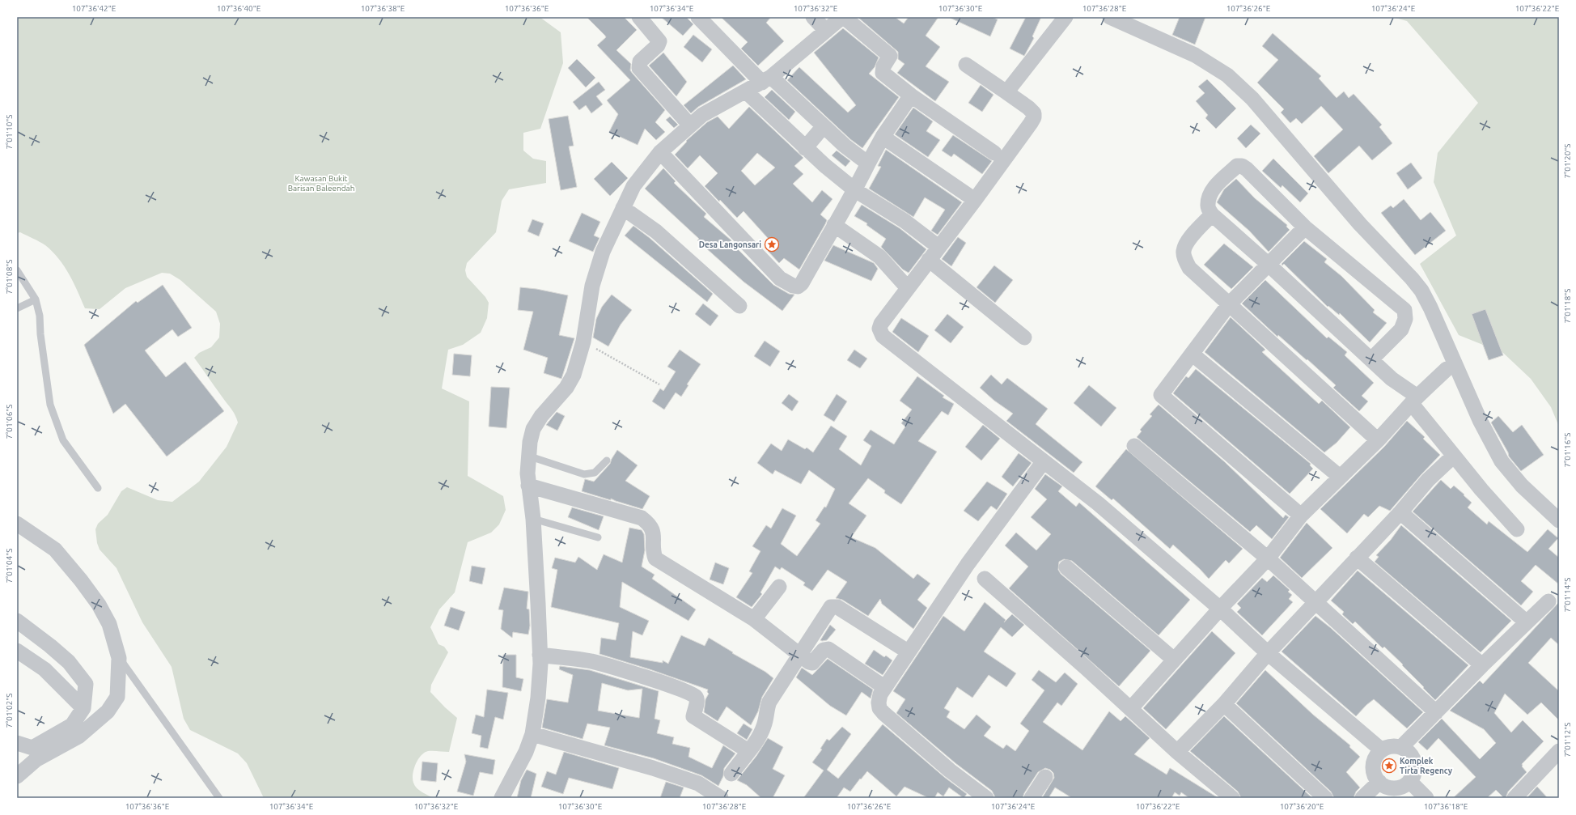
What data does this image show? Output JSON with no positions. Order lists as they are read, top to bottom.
{
  "parks": ["Kawasan Bukit Barisan Baleendah"],
  "places": {
    "place": ["Desa Langonsari", "Komplek Tirta Regency"]
  },
  "coordinates": [
    "107°36'42\"E",
    "107°36'40\"E",
    "107°36'38\"E",
    "107°36'36\"E",
    "107°36'34\"E",
    "107°36'32\"E",
    "107°36'30\"E",
    "107°36'28\"E",
    "107°36'26\"E",
    "107°36'24\"E",
    "107°36'22\"E",
    "7°01'10\"S",
    "7°01'20\"S",
    "7°01'08\"S",
    "7°01'18\"S",
    "7°01'06\"S",
    "7°01'16\"S",
    "7°01'04\"S",
    "7°01'14\"S",
    "7°01'02\"S",
    "7°01'12\"S",
    "107°36'20\"E",
    "107°36'18\"E"
  ]
}
